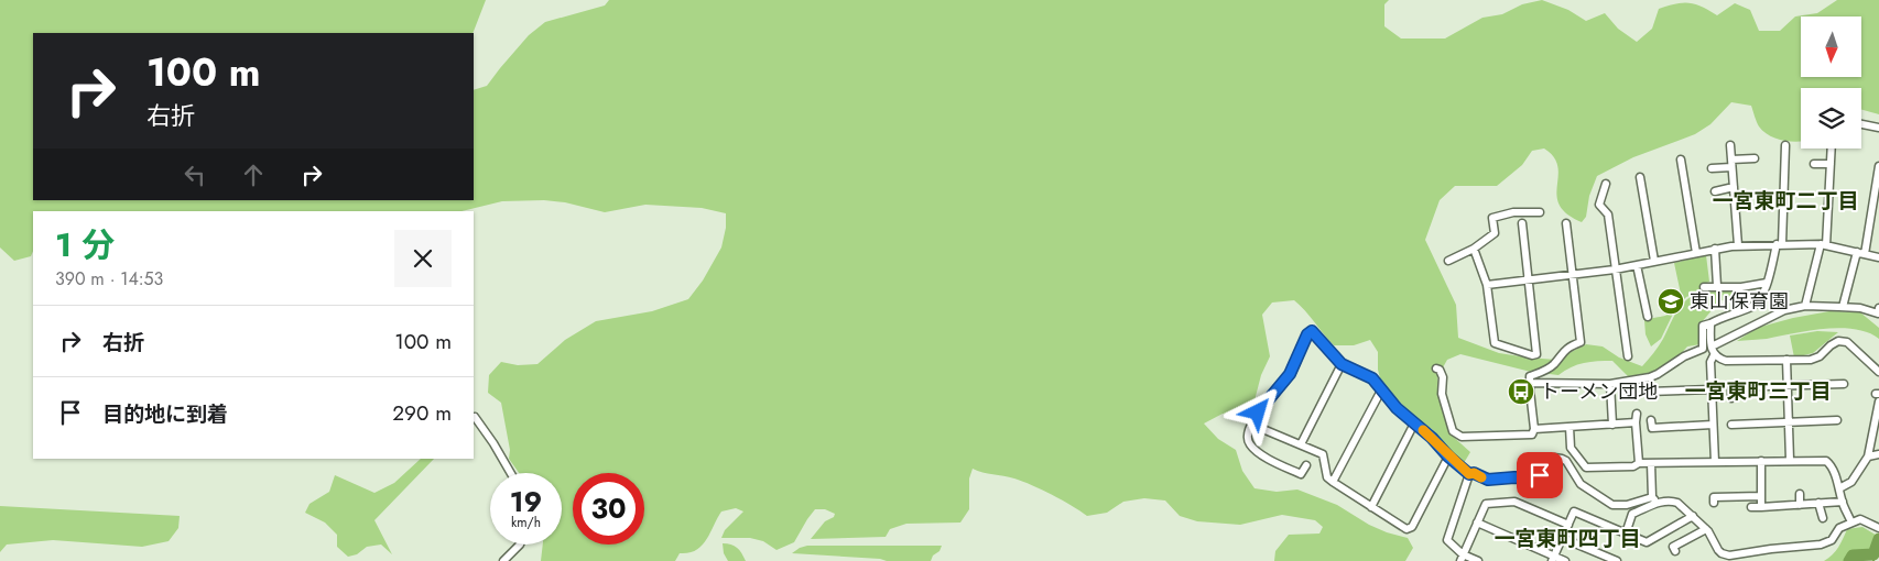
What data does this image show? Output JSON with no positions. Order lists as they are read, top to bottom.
{
  "districts": ["一宮東町二丁目", "一宮東町三丁目", "一宮東町四丁目"],
  "places": {
    "school or university": ["東山保育園"],
    "bus stop": ["トーメン団地"]
  },
  "north": "bottom",
  "page": {
    "turn": ["100 m", "右折"],
    "heading": ["1 分", "390 m · 14:53"],
    "list": [
      {
        "name": "右折",
        "value": "100 m"
      },
      {
        "name": "目的地に到着",
        "value": "290 m"
      }
    ],
    "speed": "19 km/h",
    "limit": "30"
  }
}
